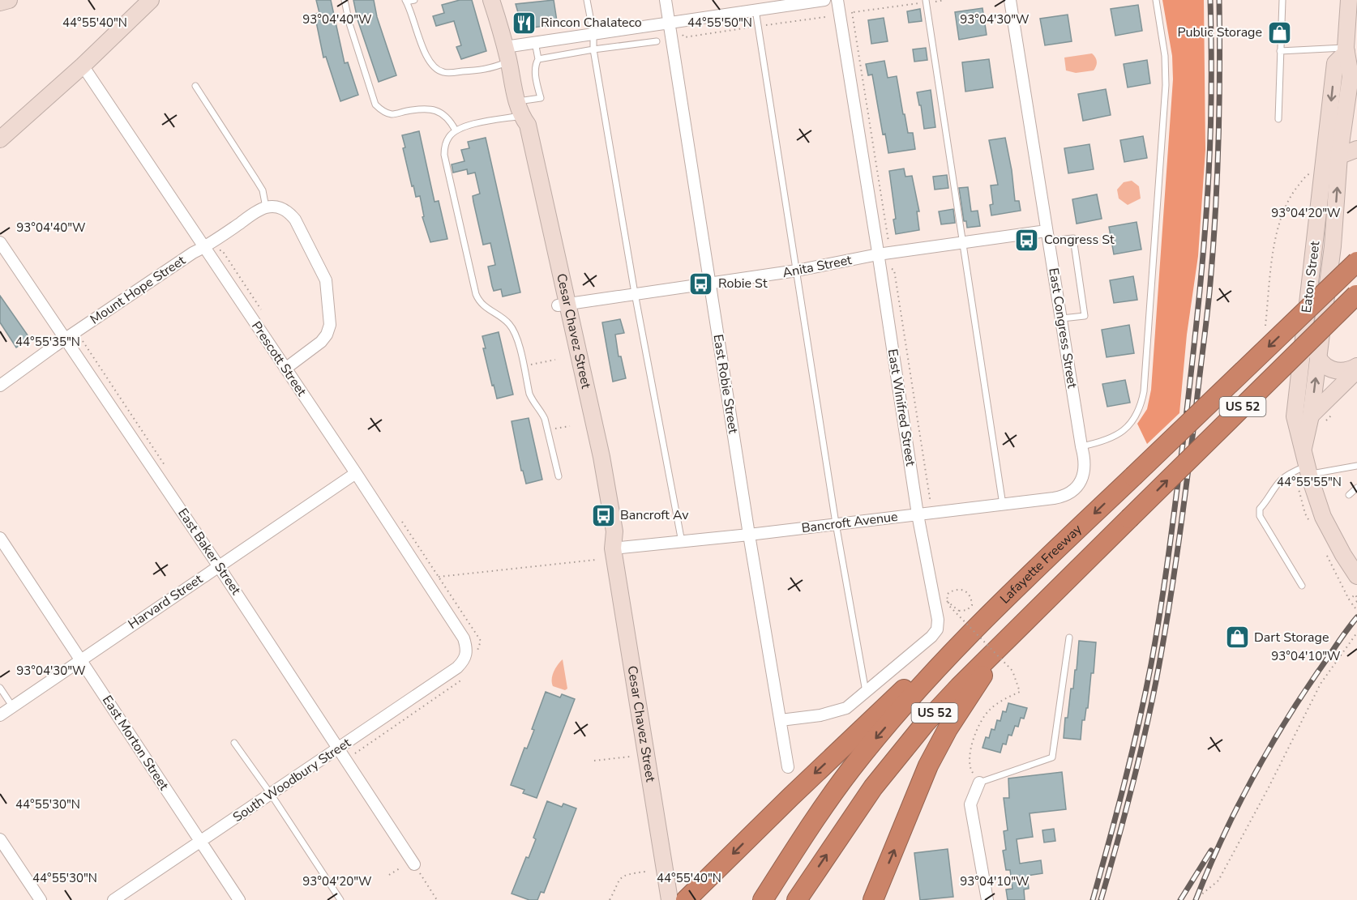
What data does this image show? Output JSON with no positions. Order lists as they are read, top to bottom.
{
  "streets": {
    "highway": ["US 52", "Lafayette Freeway"],
    "street": [
      "Anita Street",
      "Eaton Street",
      "Mount Hope Street",
      "East Congress Street",
      "Cesar Chavez Street",
      "Prescott Street",
      "East Robie Street",
      "East Winifred Street",
      "Bancroft Avenue",
      "East Baker Street",
      "Harvard Street",
      "East Morton Street",
      "South Woodbury Street"
    ]
  },
  "crossings": [
    ["Anita Street", "East Congress Street"],
    ["Anita Street", "Cesar Chavez Street"],
    ["Anita Street", "East Robie Street"],
    ["Anita Street", "East Winifred Street"],
    ["Mount Hope Street", "Prescott Street"],
    ["Mount Hope Street", "East Baker Street"],
    ["East Congress Street", "Bancroft Avenue"],
    ["Cesar Chavez Street", "Bancroft Avenue"],
    ["Prescott Street", "Harvard Street"],
    ["Prescott Street", "South Woodbury Street"],
    ["East Robie Street", "East Winifred Street"],
    ["East Robie Street", "Bancroft Avenue"],
    ["East Winifred Street", "Bancroft Avenue"],
    ["East Baker Street", "Harvard Street"],
    ["East Baker Street", "South Woodbury Street"],
    ["Harvard Street", "East Morton Street"],
    ["East Morton Street", "South Woodbury Street"]
  ],
  "places": {
    "restaurant": ["Rincon Chalateco"],
    "shop": ["Public Storage", "Dart Storage"],
    "bus stop": ["Congress St", "Robie St", "Bancroft Av"]
  },
  "coordinates": [
    "93°04'40\"W",
    "93°04'30\"W",
    "44°55'50\"N",
    "44°55'40\"N",
    "93°04'20\"W",
    "44°55'35\"N",
    "44°55'55\"N",
    "93°04'10\"W",
    "44°55'30\"N"
  ]
}
